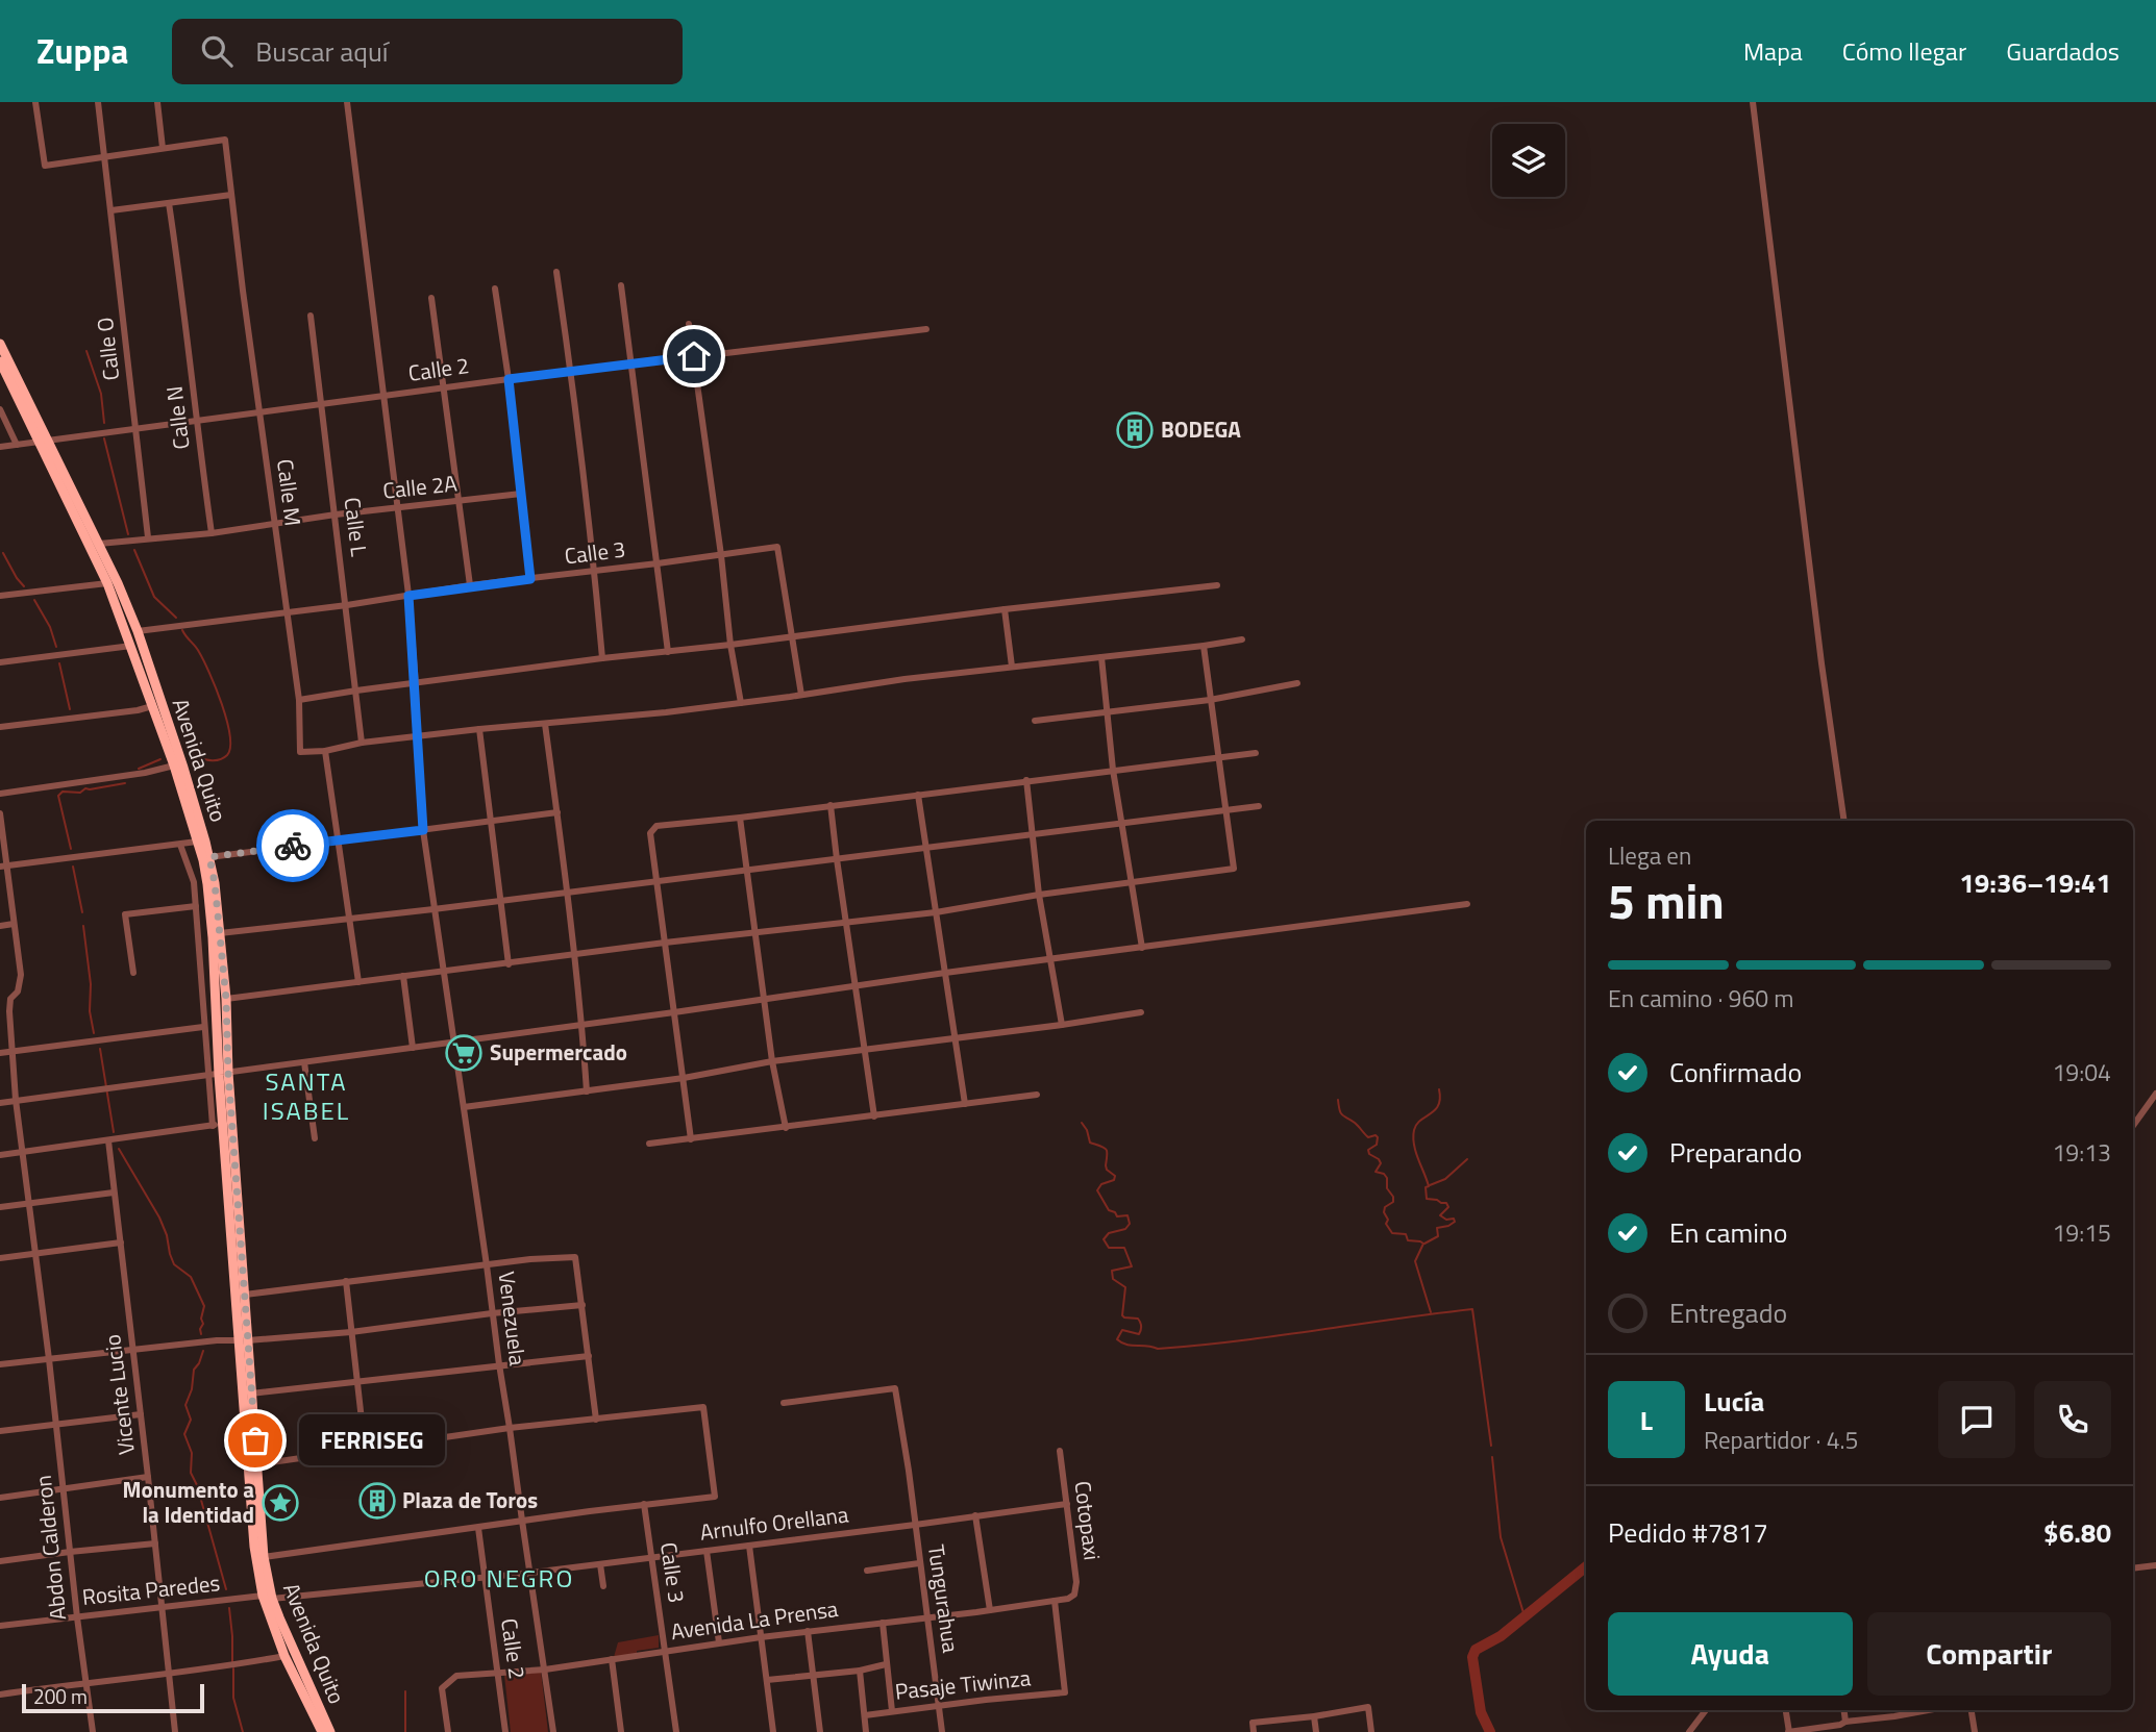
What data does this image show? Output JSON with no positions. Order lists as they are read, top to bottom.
{
  "streets": {
    "highway": ["Avenida Quito"],
    "street": [
      "Calle O",
      "Calle 2",
      "Calle N",
      "Calle 2A",
      "Calle M",
      "Calle L",
      "Calle 3",
      "Venezuela",
      "Vicente Lucio",
      "Cotopaxi",
      "Arnulfo Orellana",
      "Abdon Calderon",
      "Rosita Paredes",
      "Tungurahua",
      "Avenida La Prensa",
      "Pasaje Tiwinza"
    ]
  },
  "crossings": [
    ["Calle O", "Calle 2"],
    ["Calle O", "Calle 2A"],
    ["Calle 2", "Calle N"],
    ["Calle 2", "Calle M"],
    ["Calle 2", "Calle L"],
    ["Calle 2", "Avenida Quito"],
    ["Calle 2", "Arnulfo Orellana"],
    ["Calle 2", "Rosita Paredes"],
    ["Calle 2", "Avenida La Prensa"],
    ["Calle N", "Calle 2A"],
    ["Calle 2A", "Calle M"],
    ["Calle 2A", "Calle L"],
    ["Calle 2A", "Avenida Quito"],
    ["Calle M", "Calle 3"],
    ["Calle L", "Calle 3"],
    ["Calle 3", "Avenida Quito"],
    ["Calle 3", "Arnulfo Orellana"],
    ["Calle 3", "Avenida La Prensa"],
    ["Avenida Quito", "Rosita Paredes"],
    ["Venezuela", "Arnulfo Orellana"],
    ["Venezuela", "Avenida La Prensa"],
    ["Vicente Lucio", "Rosita Paredes"],
    ["Cotopaxi", "Arnulfo Orellana"],
    ["Cotopaxi", "Avenida La Prensa"],
    ["Arnulfo Orellana", "Rosita Paredes"],
    ["Arnulfo Orellana", "Tungurahua"],
    ["Abdon Calderon", "Rosita Paredes"],
    ["Tungurahua", "Avenida La Prensa"],
    ["Tungurahua", "Pasaje Tiwinza"],
    ["Avenida La Prensa", "Pasaje Tiwinza"]
  ],
  "districts": ["SANTA ISABEL", "ORO NEGRO"],
  "places": {
    "building": ["BODEGA", "Plaza de Toros"],
    "supermarket": ["Supermercado"],
    "other": ["FERRISEG"],
    "place": ["Monumento a la Identidad"]
  },
  "scale_bar": "200 m",
  "page": {
    "header": "Zuppa",
    "search": "Buscar aquí",
    "nav": ["Mapa", "Cómo llegar", "Guardados"],
    "heading": ["5 min", "Llega en", "19:36–19:41"],
    "panel": [
      "Lucía",
      "Repartidor · 4.5",
      "Pedido #7817",
      "$6.80"
    ],
    "bar": "En camino · 960 m",
    "list": [
      ["Confirmado", "19:04"],
      ["Preparando", "19:13"],
      ["En camino", "19:15"],
      "Entregado"
    ],
    "round": "L",
    "bubble": "FERRISEG",
    "buttons": ["Ayuda", "Compartir"],
    "scale": "200 m"
  }
}
